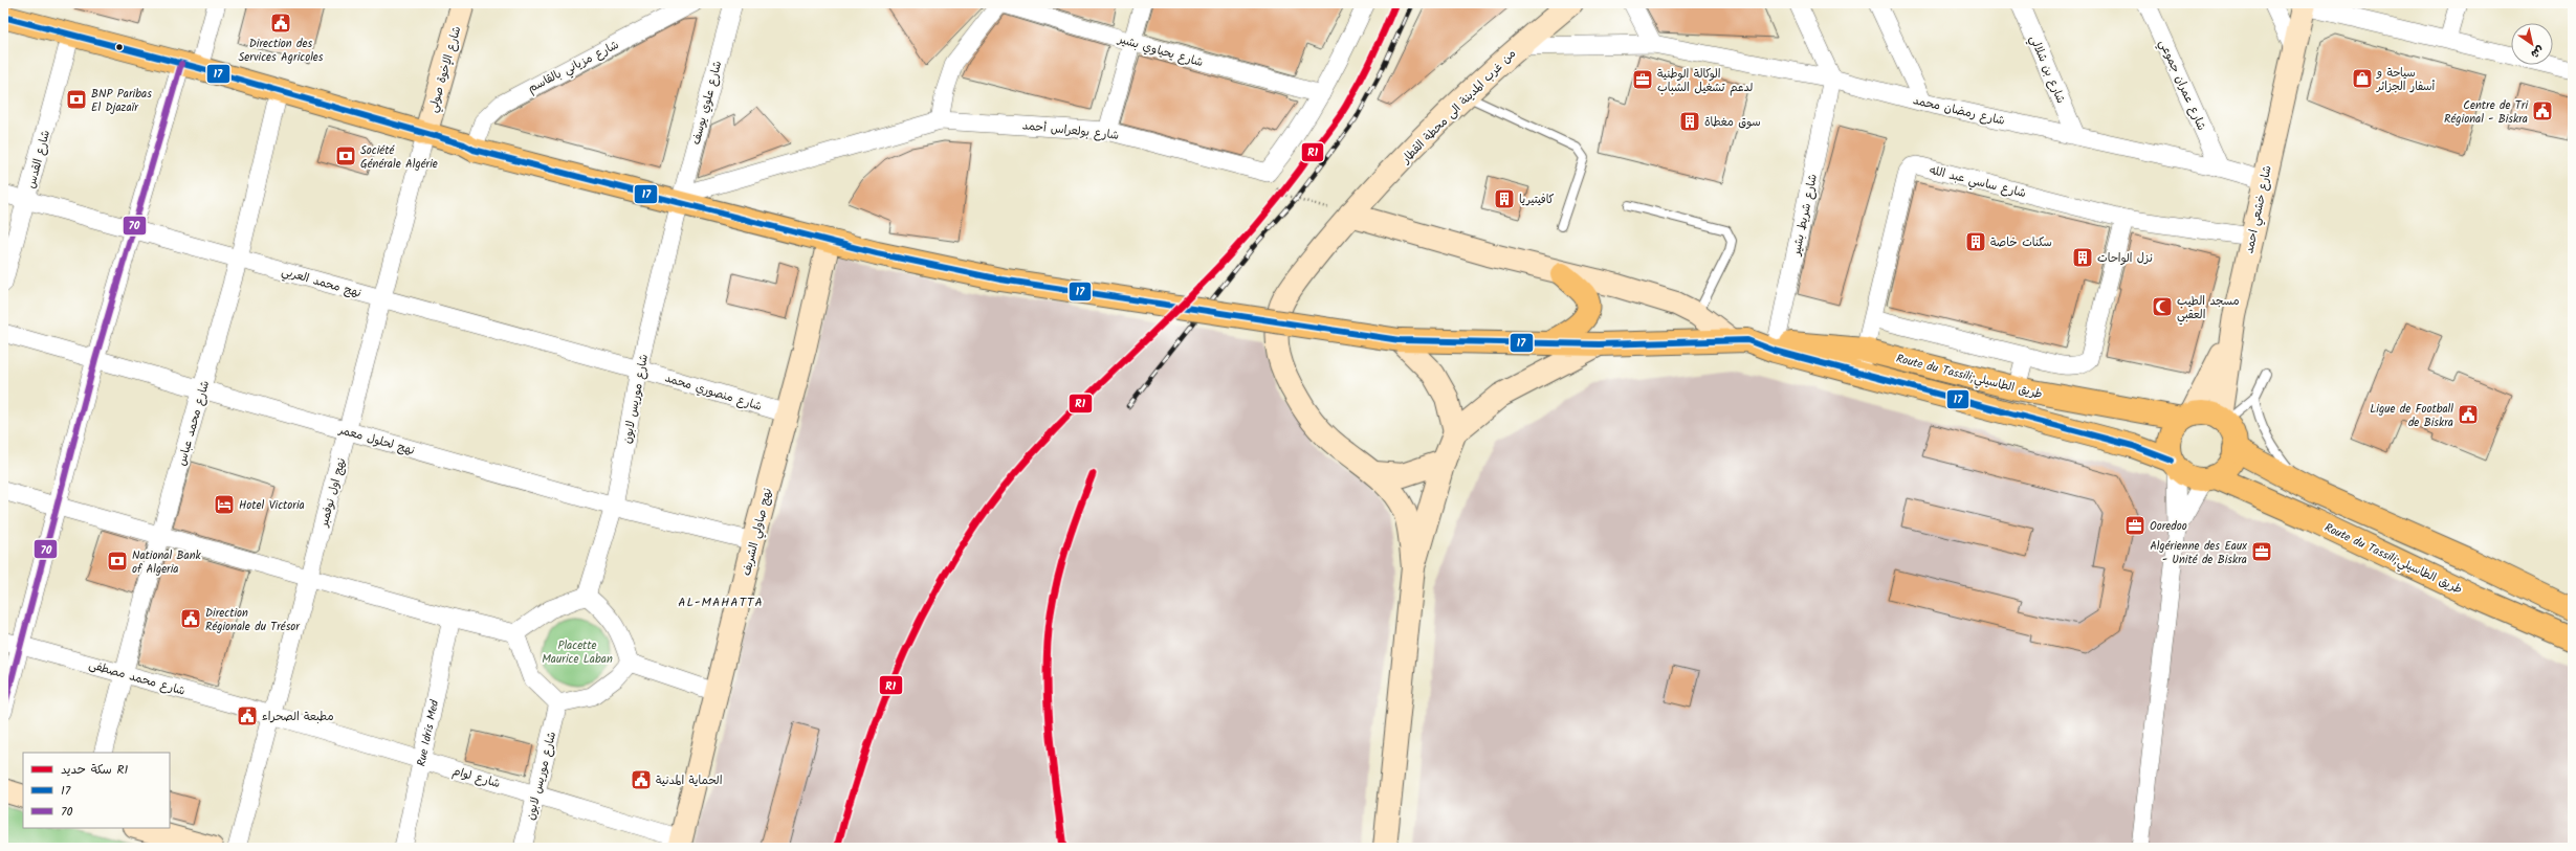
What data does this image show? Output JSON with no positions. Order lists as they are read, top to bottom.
{
  "streets": {
    "main road": ["Route du Tassili;طريق الطاسيلي"],
    "street": [
      "شارع يحياوي بشير",
      "شارع مزياني بالقاسم",
      "شارع الإخوة صولي",
      "شارع بن شلالي",
      "شارع عمران جموعي",
      "شارع علوي يوسف",
      "من غرب المدينة الى محطة القطار",
      "شارع رمضان محمد",
      "شارع بولعراس أحمد",
      "شارع القدس",
      "شارع ساسي عبد الله",
      "شارع خشعي احمد",
      "شارع شريط بشير",
      "نهج محمد العربي",
      "شارع منصوري محمد",
      "شارع موريس لابون",
      "شارع محمد عباس",
      "نهج لحلول معمر",
      "نهج اول نوفمبر",
      "نهج صاولي الشربف",
      "شارع محمد مصطفى",
      "Rue Idris Med",
      "شارع لوام"
    ]
  },
  "crossings": [
    ["شارع مزياني بالقاسم", "Route du Tassili;طريق الطاسيلي"],
    ["شارع الإخوة صولي", "Route du Tassili;طريق الطاسيلي"],
    ["شارع الإخوة صولي", "نهج اول نوفمبر"],
    ["شارع بن شلالي", "شارع رمضان محمد"],
    ["شارع عمران جموعي", "شارع رمضان محمد"],
    ["شارع علوي يوسف", "شارع بولعراس أحمد"],
    ["شارع علوي يوسف", "Route du Tassili;طريق الطاسيلي"],
    ["شارع علوي يوسف", "شارع موريس لابون"],
    ["من غرب المدينة الى محطة القطار", "شارع رمضان محمد"],
    ["شارع رمضان محمد", "شارع خشعي احمد"],
    ["شارع رمضان محمد", "شارع شريط بشير"],
    ["شارع بولعراس أحمد", "Route du Tassili;طريق الطاسيلي"],
    ["شارع بولعراس أحمد", "شارع موريس لابون"],
    ["شارع القدس", "نهج محمد العربي"],
    ["شارع القدس", "Route du Tassili;طريق الطاسيلي"],
    ["شارع ساسي عبد الله", "شارع خشعي احمد"],
    ["شارع ساسي عبد الله", "Route du Tassili;طريق الطاسيلي"],
    ["شارع خشعي احمد", "Route du Tassili;طريق الطاسيلي"],
    ["شارع شريط بشير", "Route du Tassili;طريق الطاسيلي"],
    ["نهج محمد العربي", "شارع منصوري محمد"],
    ["نهج محمد العربي", "شارع موريس لابون"],
    ["نهج محمد العربي", "شارع محمد عباس"],
    ["نهج محمد العربي", "نهج اول نوفمبر"],
    ["Route du Tassili;طريق الطاسيلي", "شارع موريس لابون"],
    ["Route du Tassili;طريق الطاسيلي", "شارع محمد عباس"],
    ["Route du Tassili;طريق الطاسيلي", "نهج اول نوفمبر"],
    ["Route du Tassili;طريق الطاسيلي", "نهج صاولي الشربف"],
    ["شارع منصوري محمد", "شارع موريس لابون"],
    ["شارع منصوري محمد", "نهج صاولي الشربف"],
    ["شارع موريس لابون", "نهج لحلول معمر"],
    ["شارع موريس لابون", "شارع لوام"],
    ["شارع محمد عباس", "نهج لحلول معمر"],
    ["شارع محمد عباس", "شارع محمد مصطفى"],
    ["نهج لحلول معمر", "نهج اول نوفمبر"],
    ["نهج لحلول معمر", "نهج صاولي الشربف"],
    ["نهج اول نوفمبر", "شارع محمد مصطفى"],
    ["نهج اول نوفمبر", "شارع لوام"],
    ["نهج صاولي الشربف", "شارع لوام"],
    ["شارع محمد مصطفى", "شارع لوام"],
    ["Rue Idris Med", "شارع لوام"]
  ],
  "districts": ["AL-MAHATTA"],
  "parks": ["Placette Maurice Laban"],
  "places": {
    "public building": [
      "Direction des Services Agricoles",
      "Centre de Tri Régional - Biskra",
      "Ligue de Football de Biskra",
      "Direction Régionale du Trésor",
      "مطبعة الصحراء",
      "الحماية المدنية"
    ],
    "shop": ["سياحة و أسفار الجزائر"],
    "office": ["الوكالة الوطنية لدعم تشغيل الشباب", "Ooredoo", "Algérienne des Eaux - Unité de Biskra"],
    "bank": ["BNP Paribas El Djazaïr", "Société Générale Algérie", "National Bank of Algeria"],
    "building": [
      "سوق مغطاة",
      "كافيتيريا",
      "سكنات خاصة",
      "نزل الواحات"
    ],
    "mosque": ["مسجد الطيب العقبي"],
    "hotel": ["Hotel Victoria"]
  },
  "lines": ["rail line R1", "transit line 17", "transit line 70"],
  "legend": ["سكة حديد R1", "17", "70"],
  "north": "bottom right"
}
